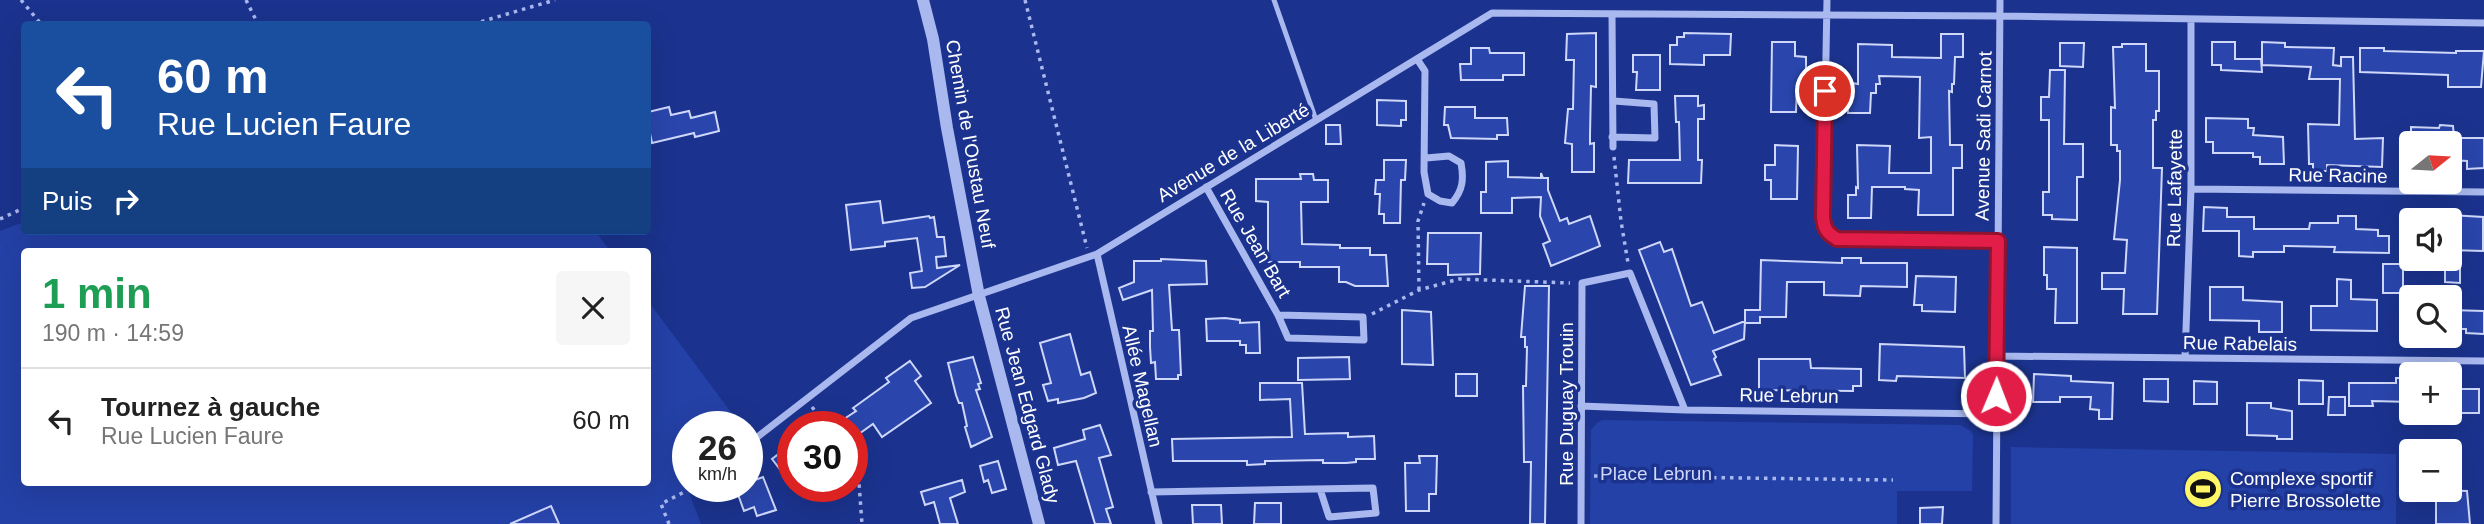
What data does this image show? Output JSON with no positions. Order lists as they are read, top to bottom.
{
  "streets": {
    "street": [
      "Avenue Sadi Carnot",
      "Chemin de l'Oustau Neuf",
      "Avenue de la Liberté",
      "Rue Racine",
      "Rue Lafayette",
      "Rue Jean Bart",
      "Rue Rabelais",
      "Allée Magellan",
      "Rue Lebrun",
      "Rue Duguay Trouin",
      "Rue Jean Edgard Glady"
    ]
  },
  "crossings": [
    ["Avenue Sadi Carnot", "Rue Rabelais"],
    ["Avenue Sadi Carnot", "Rue Lebrun"],
    ["Chemin de l'Oustau Neuf", "Avenue de la Liberté"],
    ["Chemin de l'Oustau Neuf", "Rue Jean Edgard Glady"],
    ["Avenue de la Liberté", "Rue Jean Bart"],
    ["Avenue de la Liberté", "Allée Magellan"],
    ["Avenue de la Liberté", "Rue Jean Edgard Glady"],
    ["Rue Racine", "Rue Lafayette"],
    ["Rue Lafayette", "Rue Rabelais"],
    ["Rue Lebrun", "Rue Duguay Trouin"]
  ],
  "parks": ["Place Lebrun"],
  "places": {
    "sports": ["Complexe sportif Pierre Brossolette"]
  },
  "north": "right",
  "page": {
    "turn": ["60 m", "Rue Lucien Faure"],
    "map_buttons": ["+", "−"],
    "then": "Puis",
    "heading": ["1 min", "190 m · 14:59"],
    "list": [
      {
        "name": "Tournez à gauche",
        "note": "Rue Lucien Faure",
        "value": "60 m"
      }
    ],
    "speed": "26 km/h",
    "limit": "30"
  }
}
